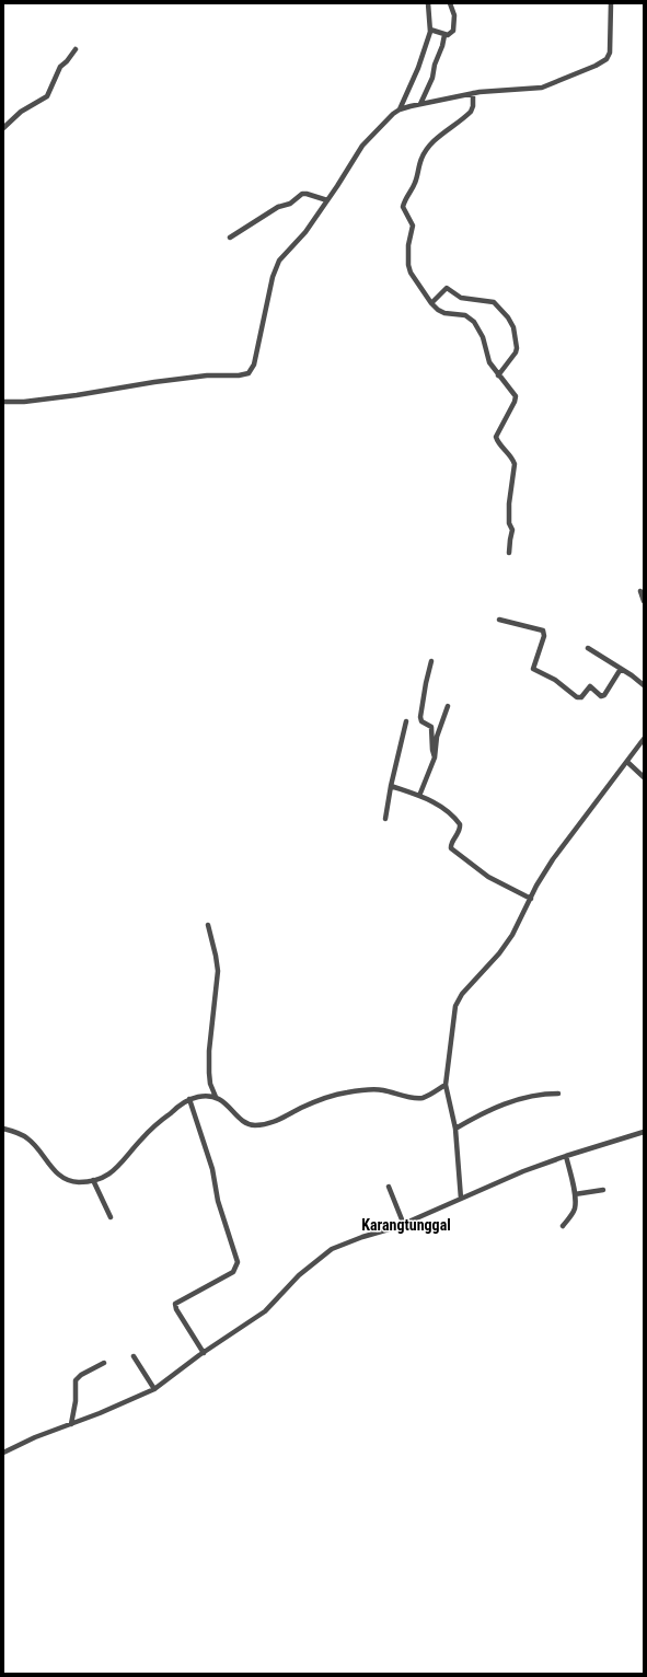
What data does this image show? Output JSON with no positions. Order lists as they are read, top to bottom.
{
  "districts": ["Karangtunggal"]
}
